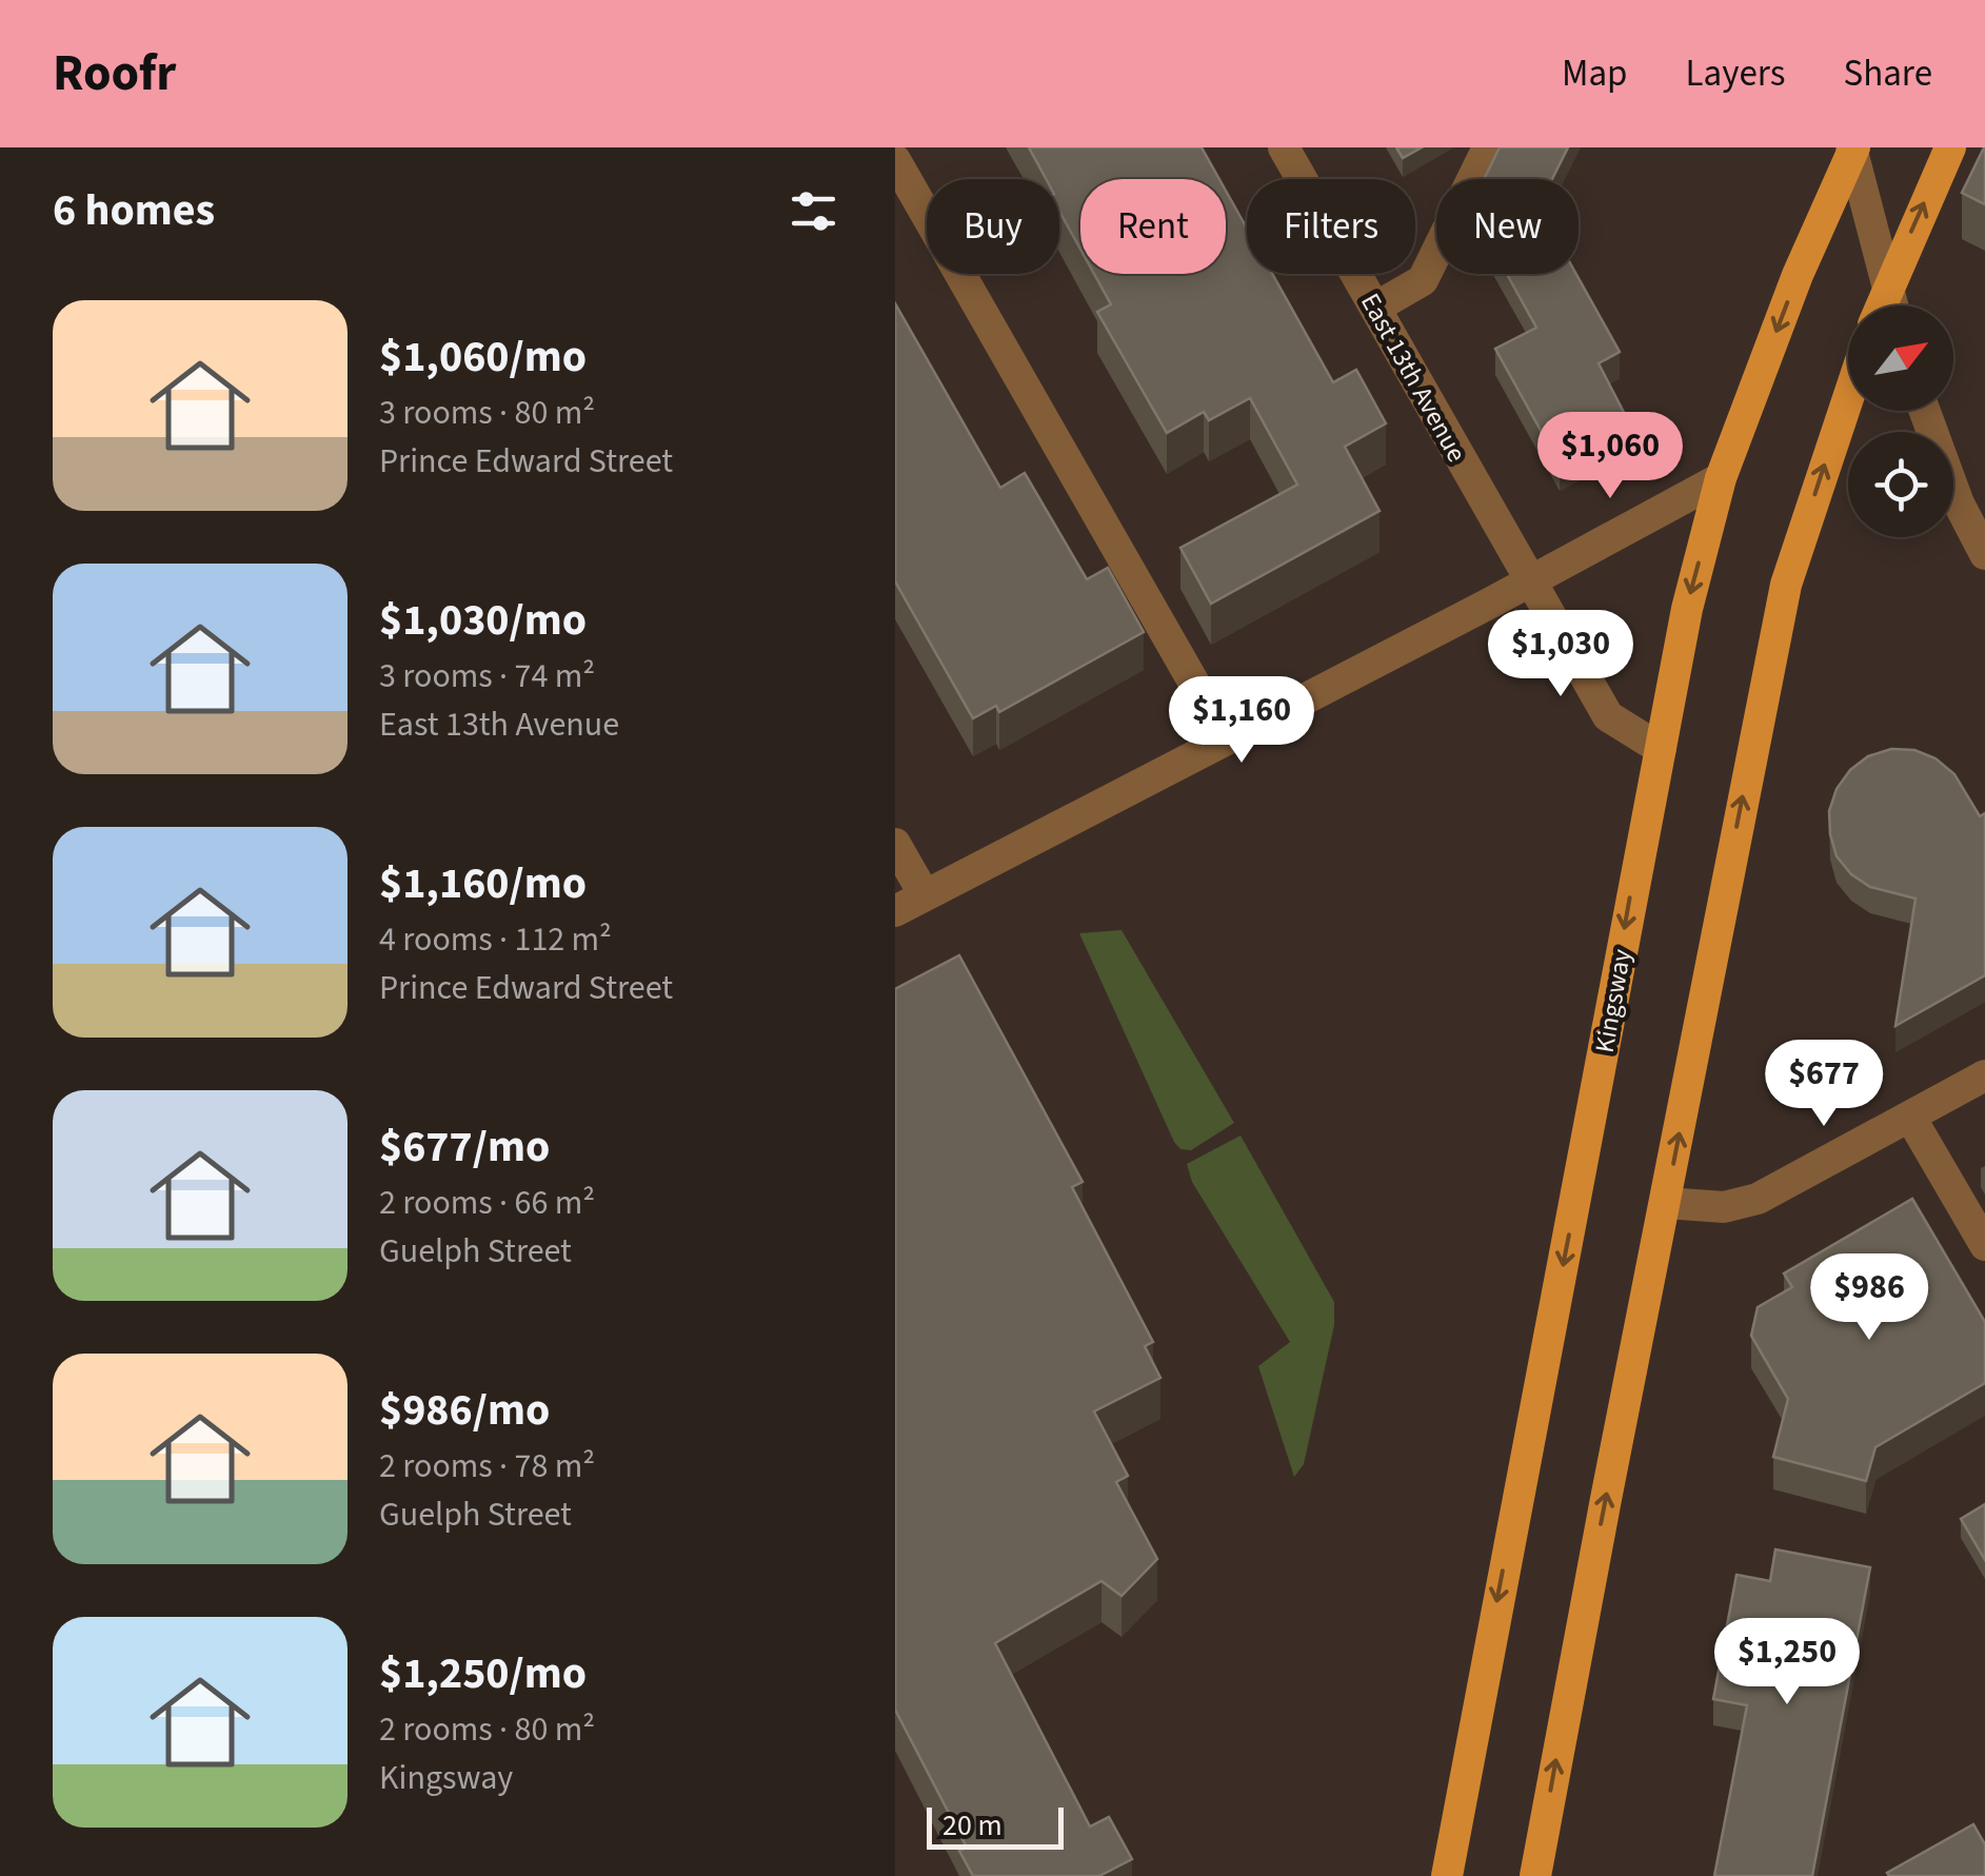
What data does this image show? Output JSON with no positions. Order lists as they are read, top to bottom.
{
  "streets": {
    "main road": ["Kingsway"],
    "street": ["East 13th Avenue"]
  },
  "crossings": [
    ["East 13th Avenue", "Kingsway"]
  ],
  "scale_bar": "20 m",
  "north": "top right",
  "page": {
    "header": "Roofr",
    "nav": ["Map", "Layers", "Share"],
    "heading": "6 homes",
    "chip": [
      "Buy",
      "Rent",
      "Filters",
      "New"
    ],
    "list": [
      {
        "name": "$1,060/mo",
        "note": "3 rooms · 80 m² · Prince Edward Street"
      },
      {
        "name": "$1,030/mo",
        "note": "3 rooms · 74 m² · East 13th Avenue"
      },
      {
        "name": "$1,160/mo",
        "note": "4 rooms · 112 m² · Prince Edward Street"
      },
      {
        "name": "$677/mo",
        "note": "2 rooms · 66 m² · Guelph Street"
      },
      {
        "name": "$986/mo",
        "note": "2 rooms · 78 m² · Guelph Street"
      },
      {
        "name": "$1,250/mo",
        "note": "2 rooms · 80 m² · Kingsway"
      }
    ],
    "price": [
      "$1,060",
      "$1,030",
      "$1,160",
      "$677",
      "$986",
      "$1,250"
    ],
    "scale": "20 m"
  }
}
